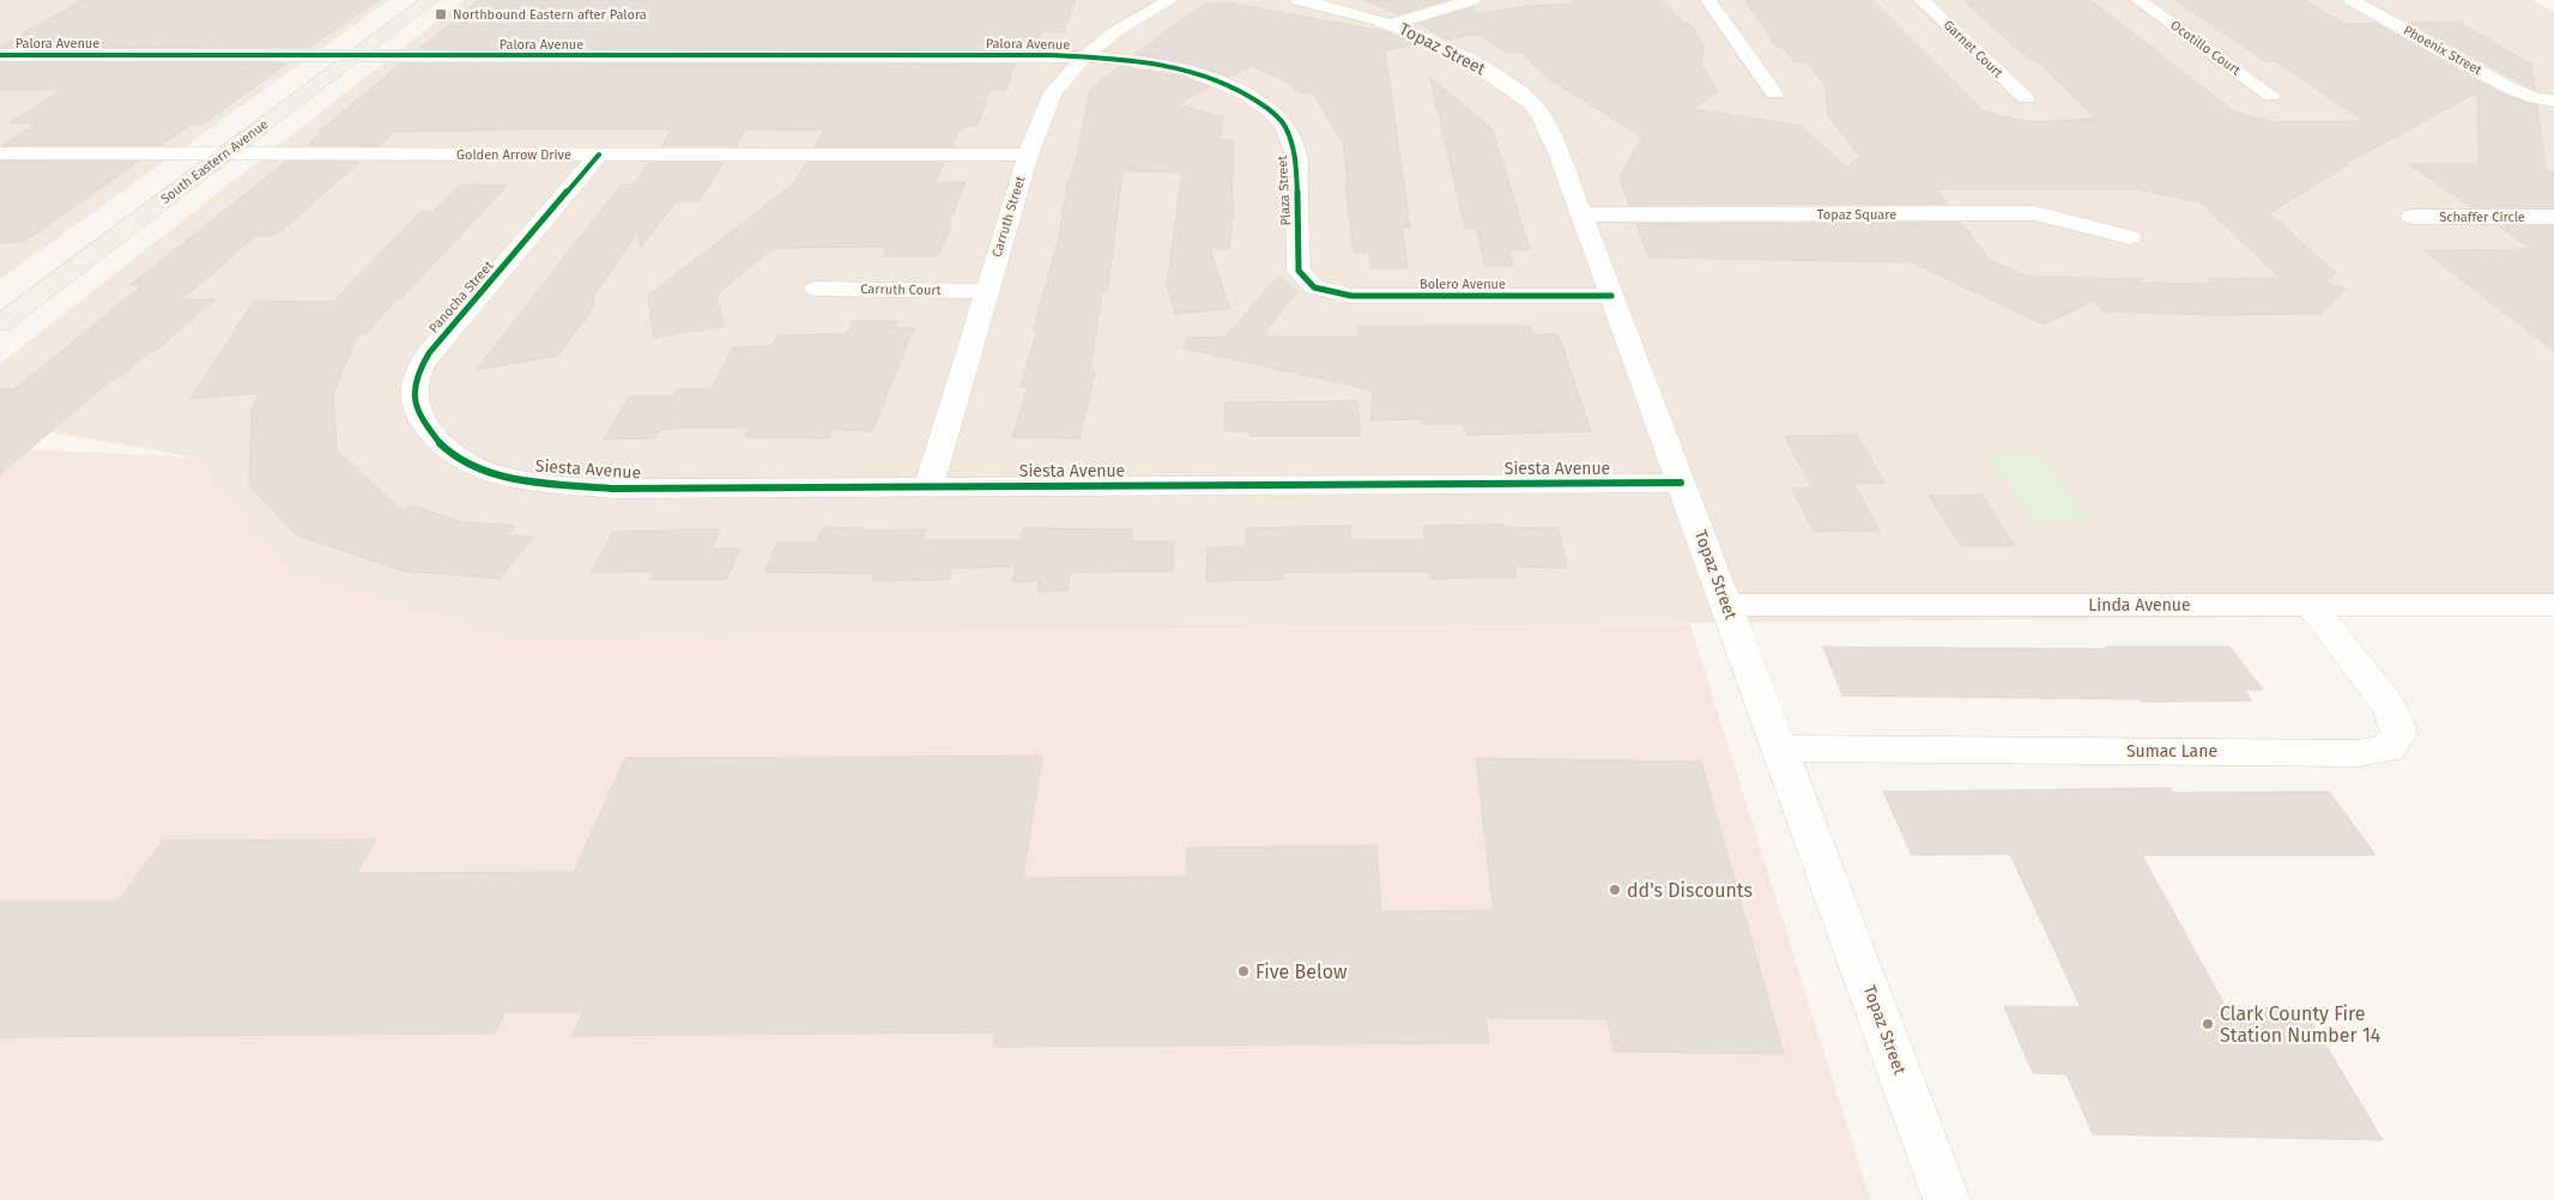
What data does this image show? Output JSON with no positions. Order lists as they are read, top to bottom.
{
  "streets": {
    "main road": ["South Eastern Avenue"],
    "street": [
      "Palora Avenue",
      "Ocotillo Court",
      "Topaz Street",
      "Garnet Court",
      "Phoenix Street",
      "Golden Arrow Drive",
      "Plaza Street",
      "Topaz Square",
      "Carruth Street",
      "Schaffer Circle",
      "Bolero Avenue",
      "Carruth Court",
      "Panocha Street",
      "Siesta Avenue",
      "Linda Avenue",
      "Sumac Lane"
    ]
  },
  "crossings": [
    ["Palora Avenue", "South Eastern Avenue"],
    ["Palora Avenue", "Plaza Street"],
    ["Palora Avenue", "Carruth Street"],
    ["Topaz Street", "Topaz Square"],
    ["Topaz Street", "Bolero Avenue"],
    ["Topaz Street", "Siesta Avenue"],
    ["Topaz Street", "Linda Avenue"],
    ["Topaz Street", "Sumac Lane"],
    ["Golden Arrow Drive", "South Eastern Avenue"],
    ["Golden Arrow Drive", "Carruth Street"],
    ["Golden Arrow Drive", "Panocha Street"],
    ["Plaza Street", "Carruth Street"],
    ["Plaza Street", "Bolero Avenue"],
    ["Carruth Street", "Carruth Court"],
    ["Carruth Street", "Siesta Avenue"],
    ["Panocha Street", "Siesta Avenue"],
    ["Linda Avenue", "Sumac Lane"]
  ],
  "places": {
    "transit": ["Northbound Eastern after Palora"],
    "other": ["dd's Discounts", "Five Below", "Clark County Fire Station Number 14"]
  }
}
